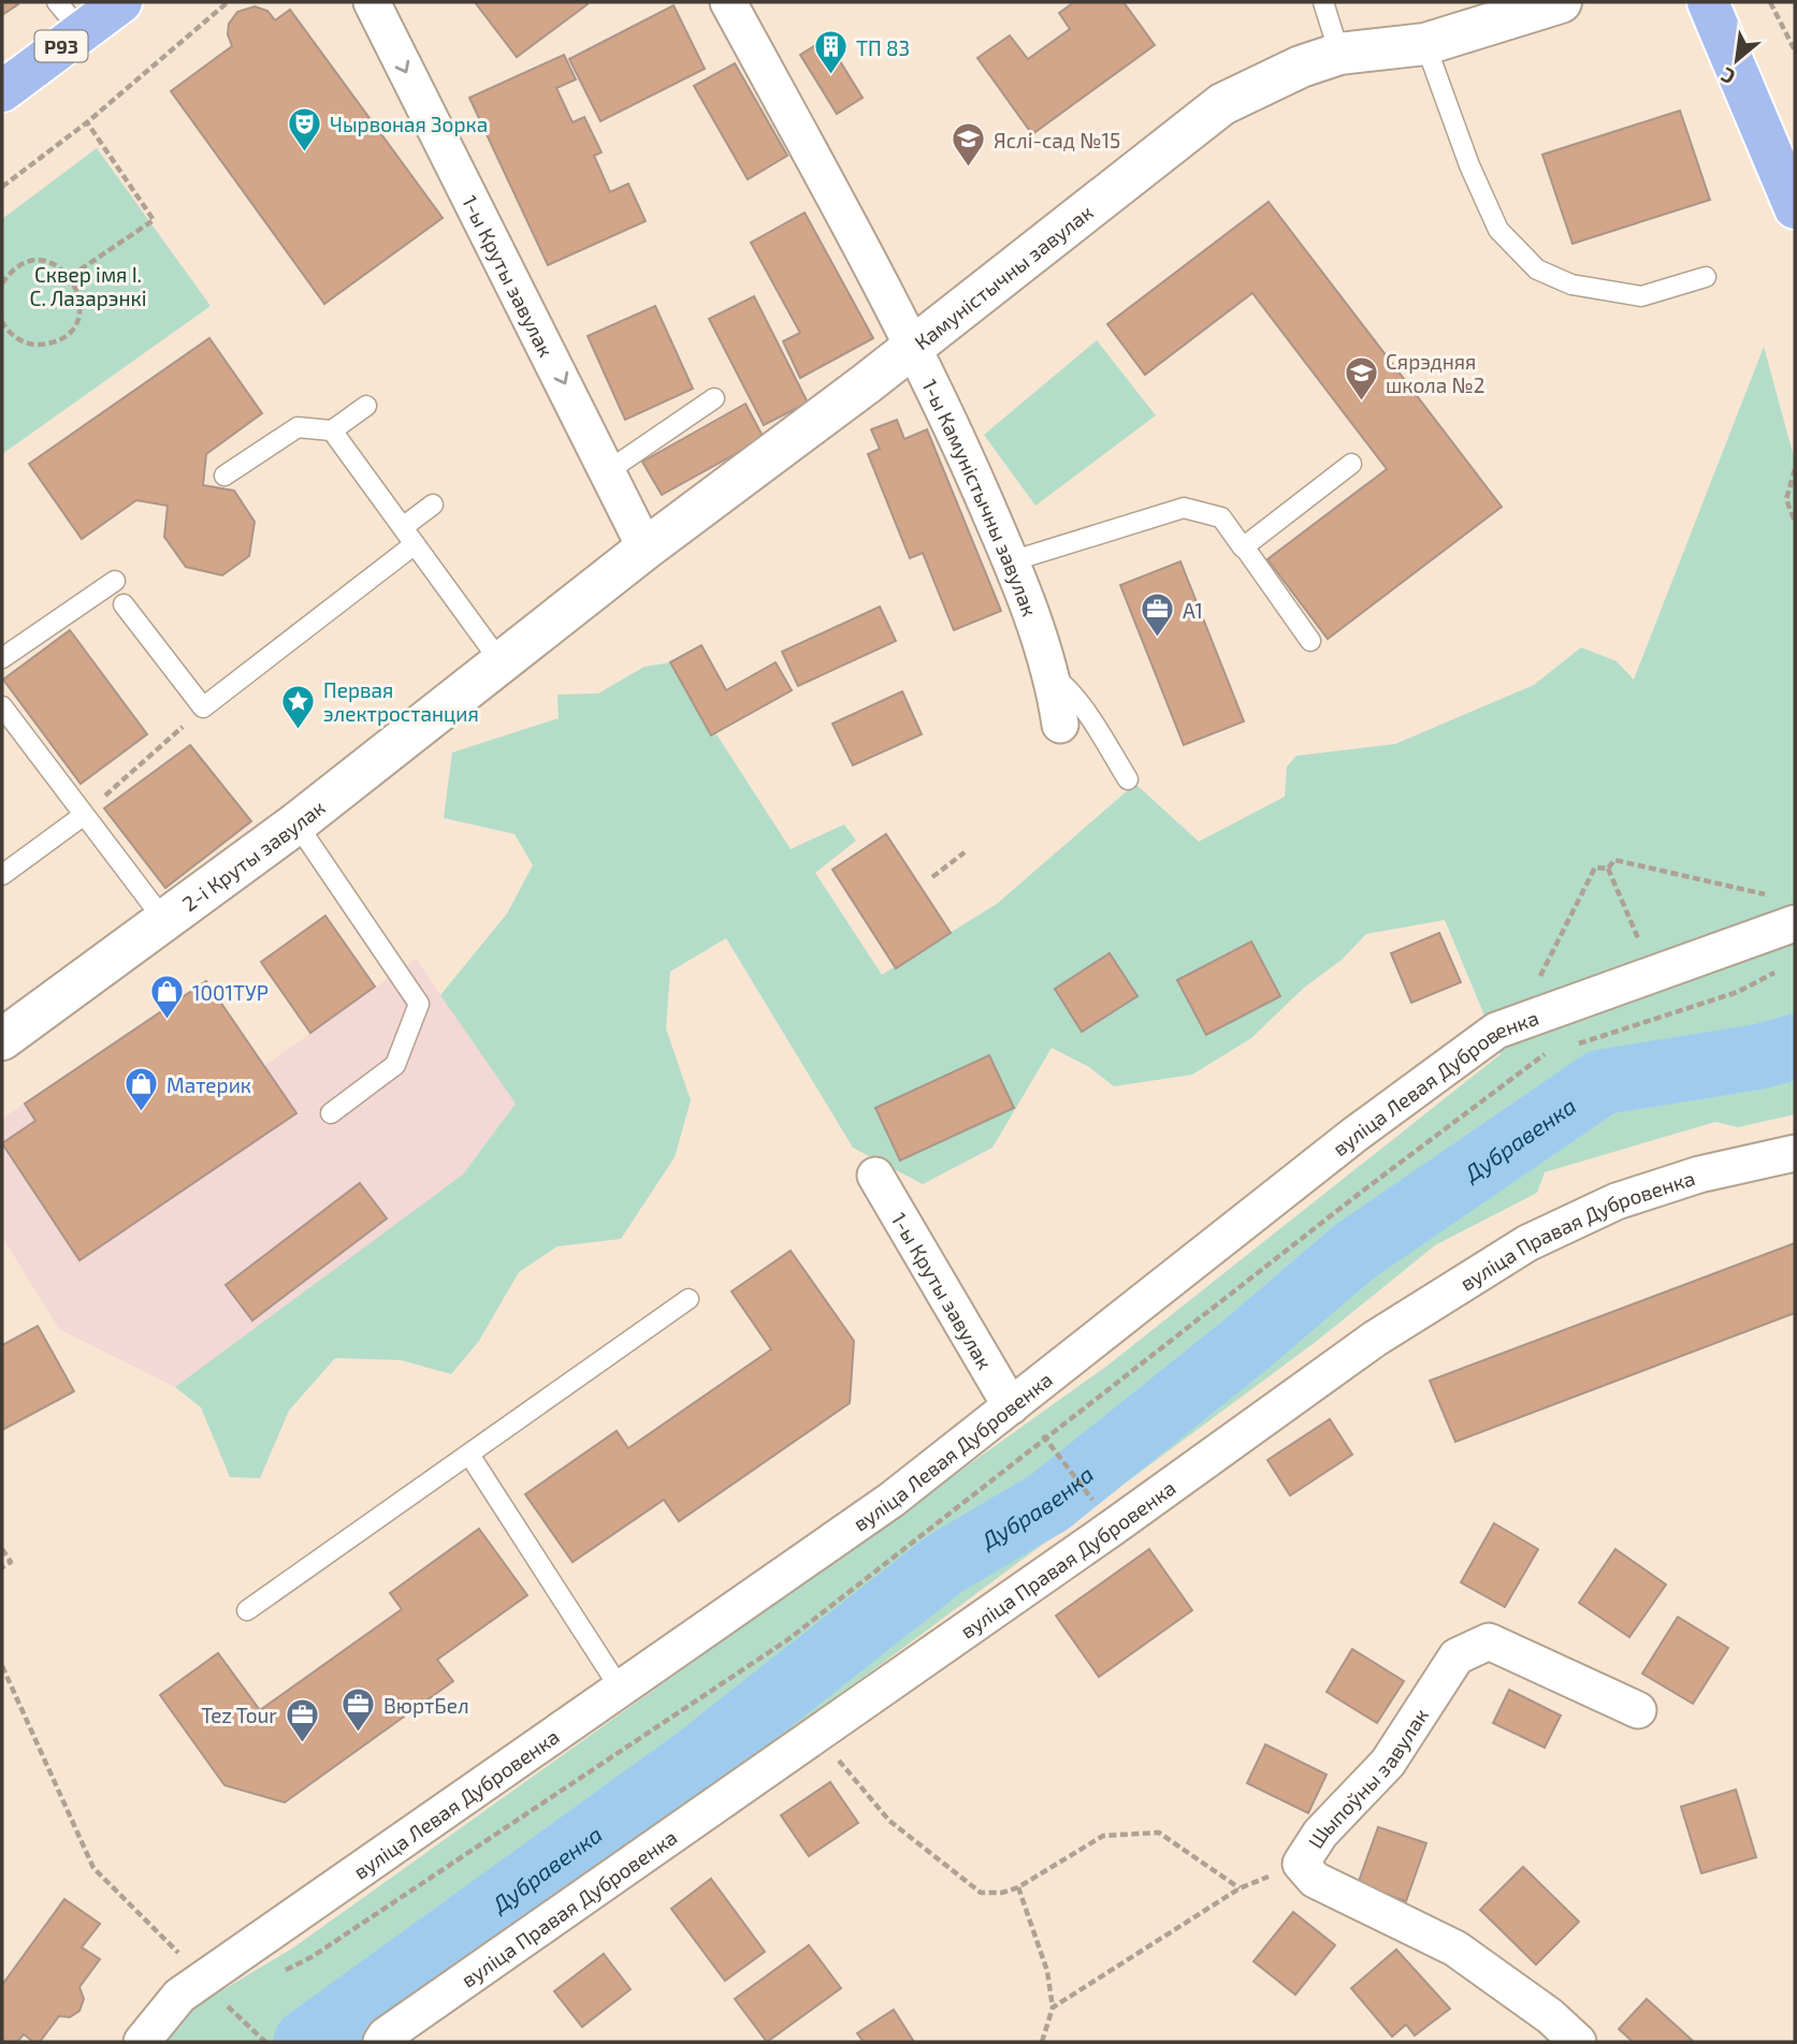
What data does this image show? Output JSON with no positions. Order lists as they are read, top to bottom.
{
  "streets": {
    "main road": ["Р93"],
    "street": [
      "1-ы Круты завулак",
      "Камуністычны завулак",
      "1-ы Камуністычны завулак",
      "2-і Круты завулак",
      "вуліца Левая Дубровенка",
      "вуліца Правая Дубровенка",
      "Шыпоўны завулак"
    ]
  },
  "crossings": [
    ["1-ы Круты завулак", "Камуністычны завулак"],
    ["1-ы Круты завулак", "вуліца Левая Дубровенка"],
    ["Камуністычны завулак", "1-ы Камуністычны завулак"],
    ["Камуністычны завулак", "2-і Круты завулак"]
  ],
  "one_way": ["1-ы Круты завулак"],
  "water": ["Дубравенка"],
  "parks": ["Сквер імя І. С. Лазарэнкі"],
  "places": {
    "building": ["ТП 83"],
    "theatre": ["Чырвоная Зорка"],
    "school or university": ["Яслі-сад №15", "Сярэдняя школа №2"],
    "office": ["A1", "ВюртБел", "Tez Tour"],
    "place": ["Первая электростанция"],
    "shop": ["1001ТУР", "Материк"]
  },
  "north": "bottom left"
}
